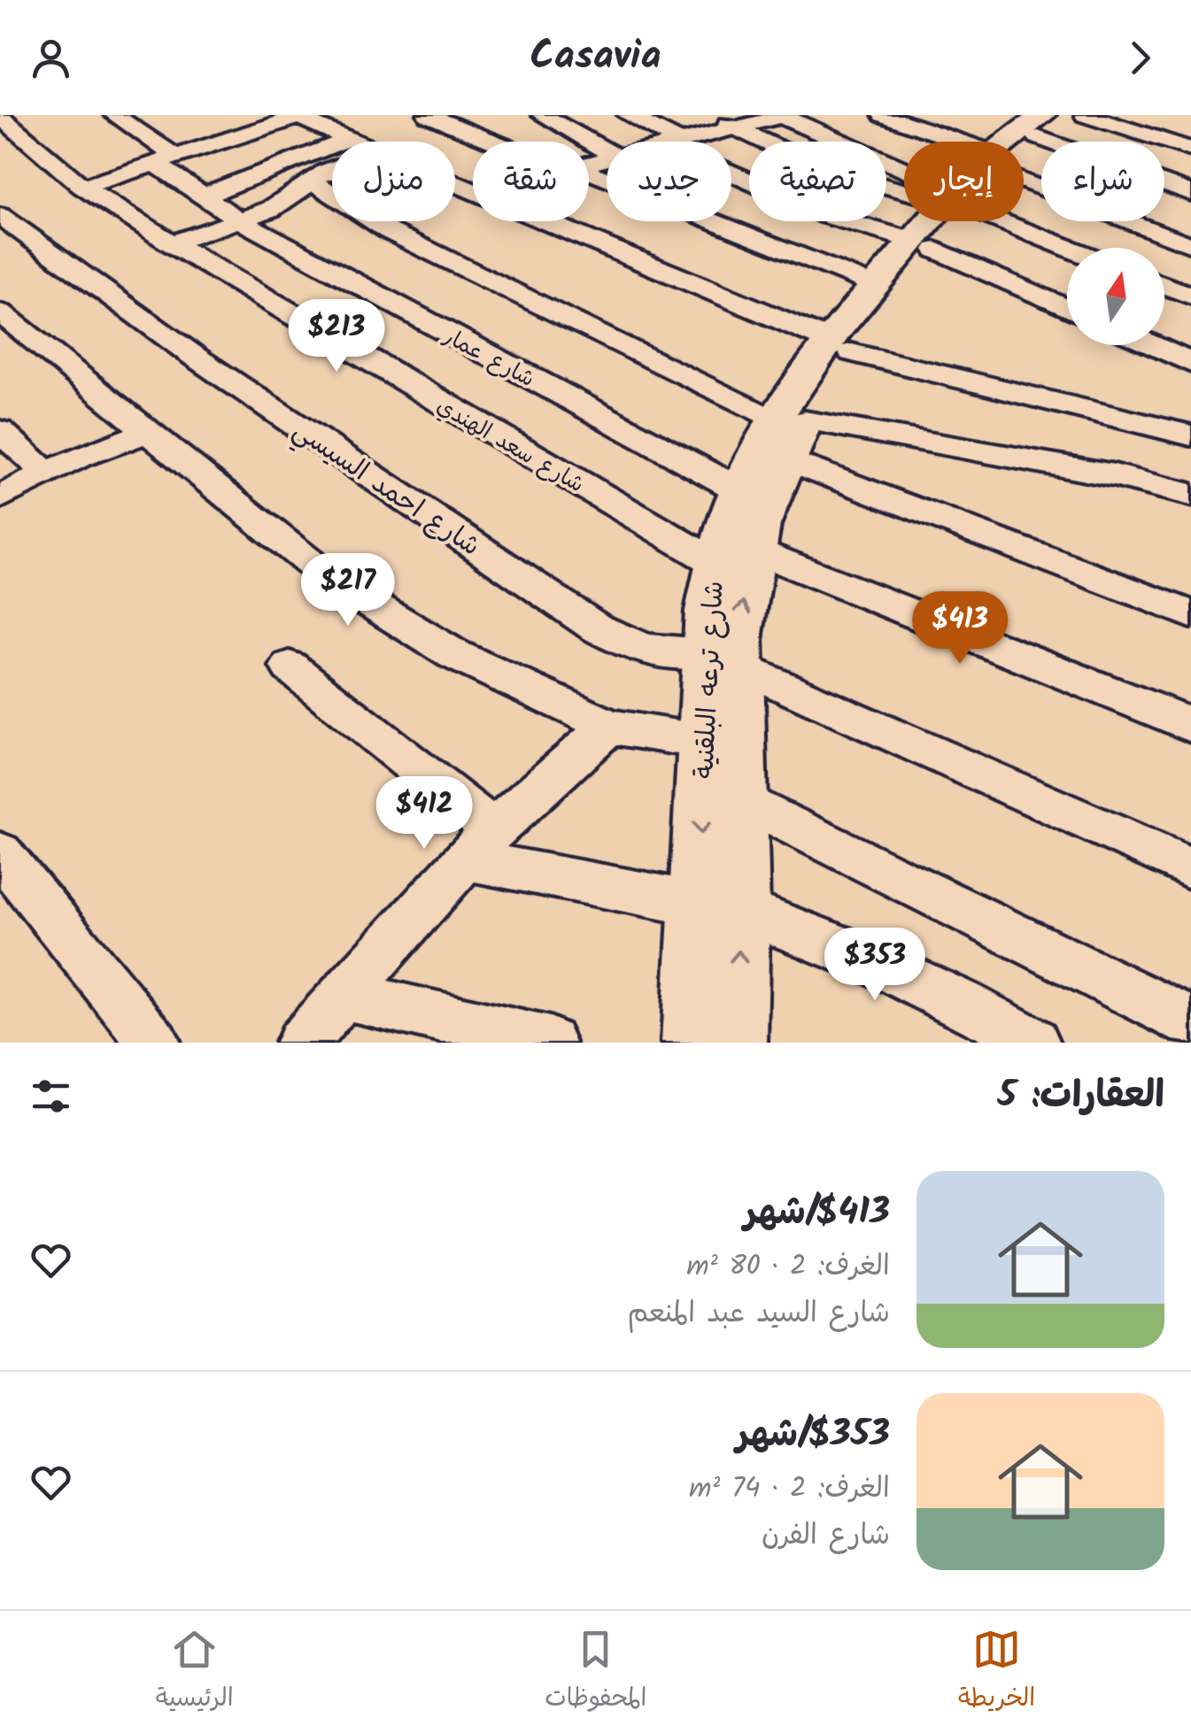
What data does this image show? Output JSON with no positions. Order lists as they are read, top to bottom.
{
  "streets": {
    "street": [
      "شارع عمار",
      "شارع سعد الهندي",
      "شارع احمد السيسي",
      "شارع ترعه البلقنية"
    ]
  },
  "crossings": [
    ["شارع عمار", "شارع ترعه البلقنية"],
    ["شارع سعد الهندي", "شارع ترعه البلقنية"],
    ["شارع احمد السيسي", "شارع ترعه البلقنية"]
  ],
  "north": "top",
  "page": {
    "header": "Casavia",
    "chip": [
      "شراء",
      "إيجار",
      "تصفية",
      "جديد",
      "شقة",
      "منزل"
    ],
    "price": [
      "$213",
      "$217",
      "$413",
      "$412",
      "$353"
    ],
    "heading": "العقارات: 5",
    "list": [
      {
        "name": "$413/شهر",
        "note": "الغرف: 2 · 80 m² · شارع السيد عبد المنعم"
      },
      {
        "name": "$353/شهر",
        "note": "الغرف: 2 · 74 m² · شارع الفرن"
      }
    ],
    "tabs": ["الخريطة", "المحفوظات", "الرئيسية"]
  }
}
